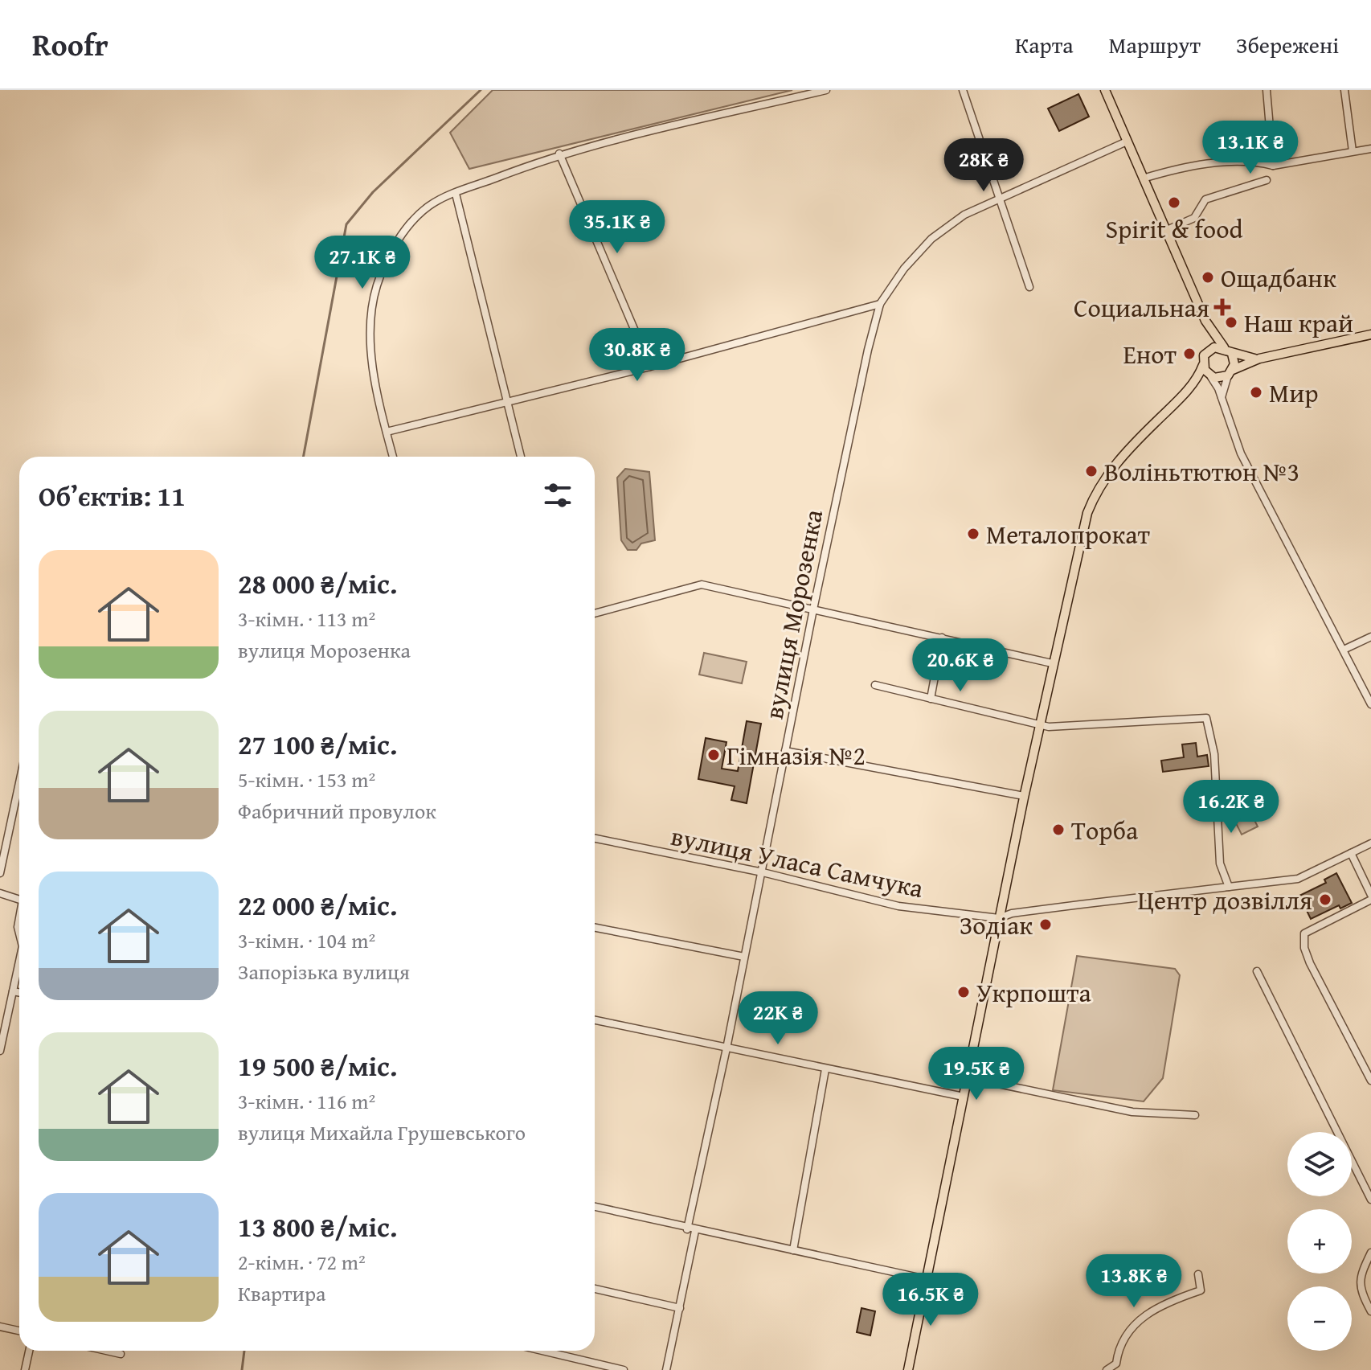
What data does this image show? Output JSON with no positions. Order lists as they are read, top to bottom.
{
  "streets": {
    "street": ["вулиця Морозенка", "вулиця Уласа Самчука"]
  },
  "crossings": [
    ["вулиця Морозенка", "вулиця Уласа Самчука"]
  ],
  "places": {
    "other": [
      "Spirit & food",
      "Ощадбанк",
      "Наш край",
      "Енот",
      "Мир",
      "Воліньтютюн №3",
      "Металопрокат",
      "Гімназія №2",
      "Торба",
      "Центр дозвілля",
      "Зодіак",
      "Укрпошта"
    ],
    "health": ["Социальная"]
  },
  "page": {
    "header": "Roofr",
    "nav": ["Карта", "Маршрут", "Збережені"],
    "price": [
      "13.1K ₴",
      "28K ₴",
      "35.1K ₴",
      "27.1K ₴",
      "30.8K ₴",
      "20.6K ₴",
      "16.2K ₴",
      "22K ₴",
      "19.5K ₴",
      "13.8K ₴",
      "16.5K ₴"
    ],
    "heading": "Об’єктів: 11",
    "list": [
      {
        "name": "28 000 ₴/міс.",
        "note": "3-кімн. · 113 m² · вулиця Морозенка"
      },
      {
        "name": "27 100 ₴/міс.",
        "note": "5-кімн. · 153 m² · Фабричний провулок"
      },
      {
        "name": "22 000 ₴/міс.",
        "note": "3-кімн. · 104 m² · Запорізька вулиця"
      },
      {
        "name": "19 500 ₴/міс.",
        "note": "3-кімн. · 116 m² · вулиця Михайла Грушевського"
      },
      {
        "name": "13 800 ₴/міс.",
        "note": "2-кімн. · 72 m² · Квартира"
      }
    ],
    "map_buttons": ["+", "−"]
  }
}
